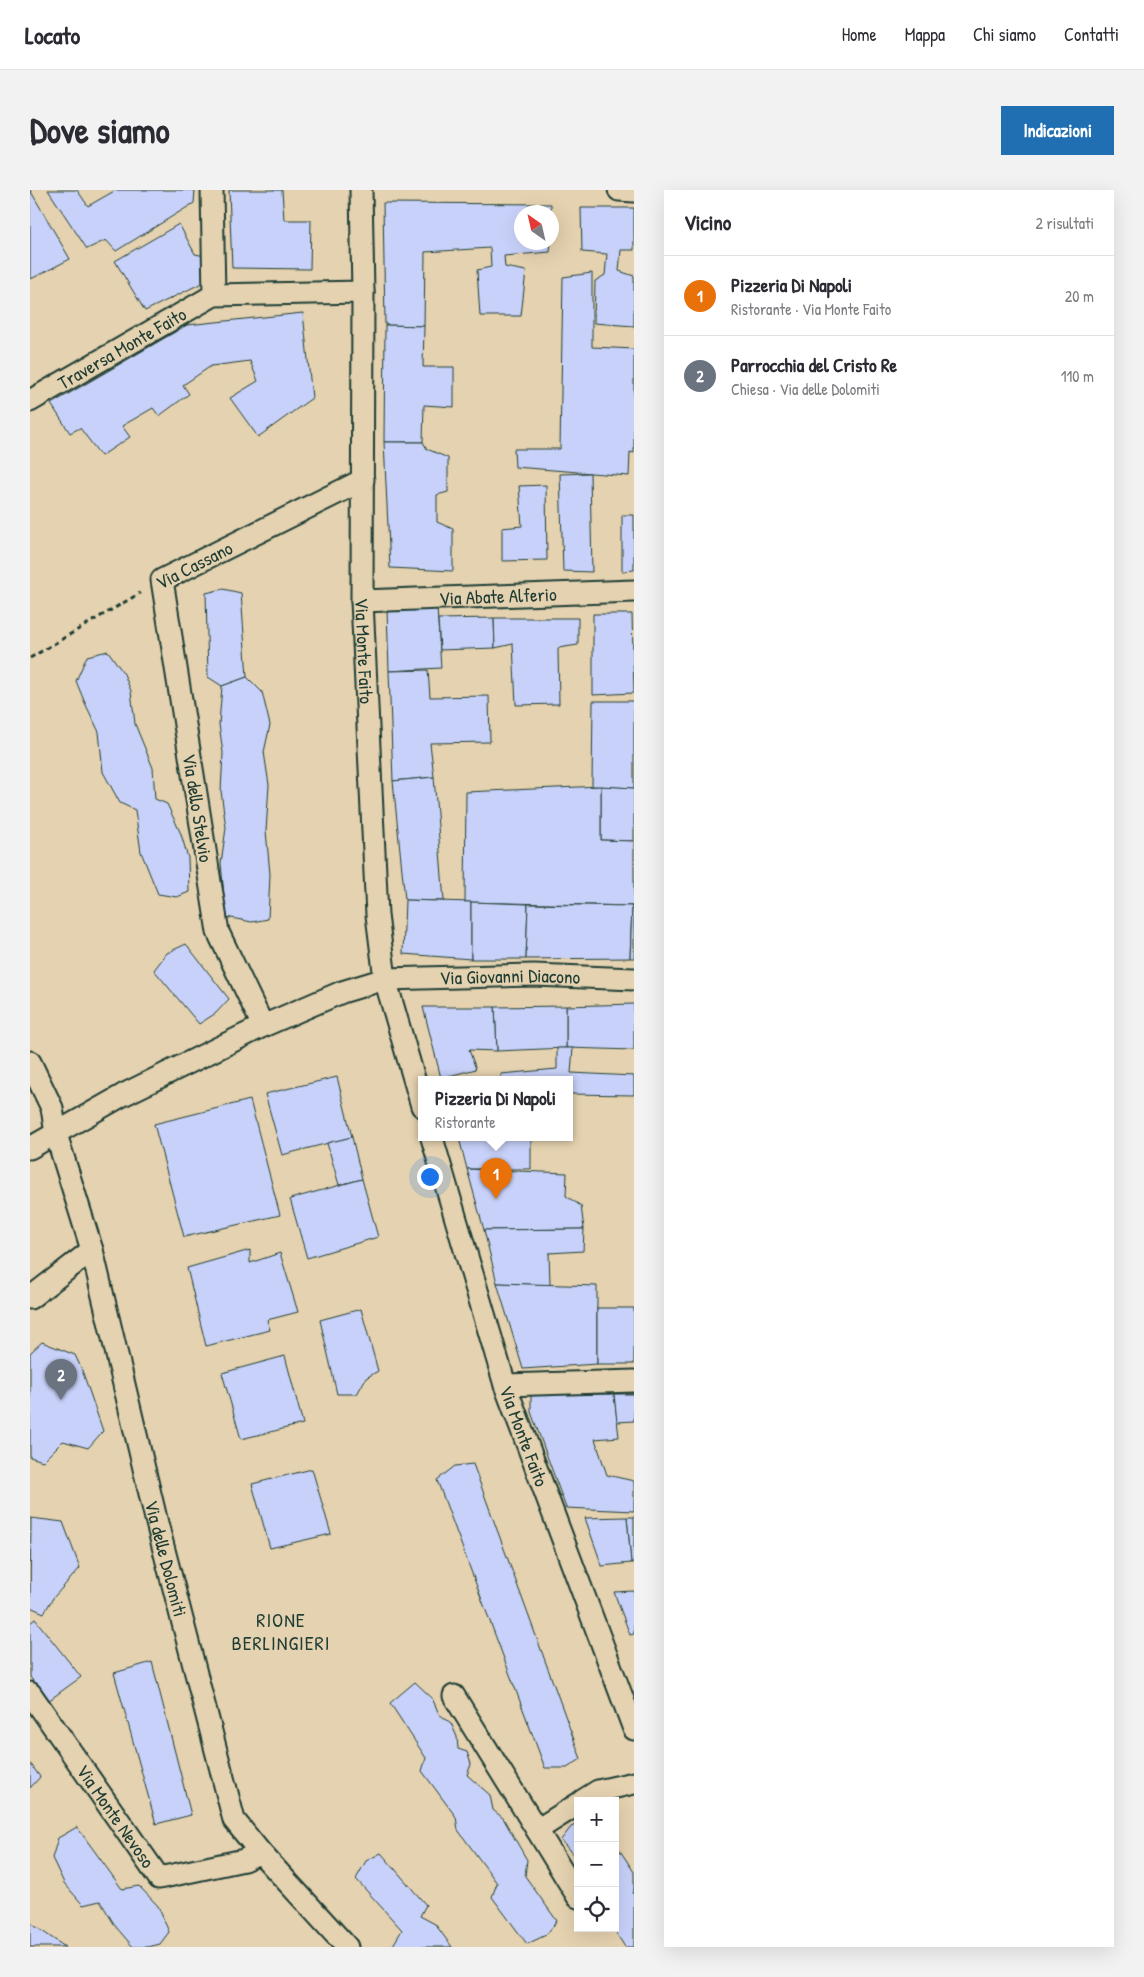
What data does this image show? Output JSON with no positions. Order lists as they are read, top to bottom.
{
  "streets": {
    "street": [
      "Traversa Monte Faito",
      "Via Cassano",
      "Via Abate Alferio",
      "Via Monte Faito",
      "Via dello Stelvio",
      "Via Giovanni Diacono",
      "Via delle Dolomiti",
      "Via Monte Nevoso"
    ]
  },
  "crossings": [
    ["Traversa Monte Faito", "Via Monte Faito"],
    ["Via Cassano", "Via Monte Faito"],
    ["Via Cassano", "Via dello Stelvio"],
    ["Via Abate Alferio", "Via Monte Faito"],
    ["Via Monte Faito", "Via Giovanni Diacono"],
    ["Via delle Dolomiti", "Via Monte Nevoso"]
  ],
  "districts": ["RIONE BERLINGIERI"],
  "north": "top left",
  "page": {
    "header": "Locato",
    "nav": [
      "Home",
      "Mappa",
      "Chi siamo",
      "Contatti"
    ],
    "buttons": "Indicazioni",
    "title": "Dove siamo",
    "heading": ["Vicino", "2 risultati"],
    "list": [
      {
        "mark": "1",
        "name": "Pizzeria Di Napoli",
        "note": "Ristorante · Via Monte Faito",
        "value": "20 m"
      },
      {
        "mark": "2",
        "name": "Parrocchia del Cristo Re",
        "note": "Chiesa · Via delle Dolomiti",
        "value": "110 m"
      }
    ],
    "popup": ["Pizzeria Di Napoli", "Ristorante"],
    "pins": ["1", "2"],
    "map_buttons": ["+", "−"]
  }
}
